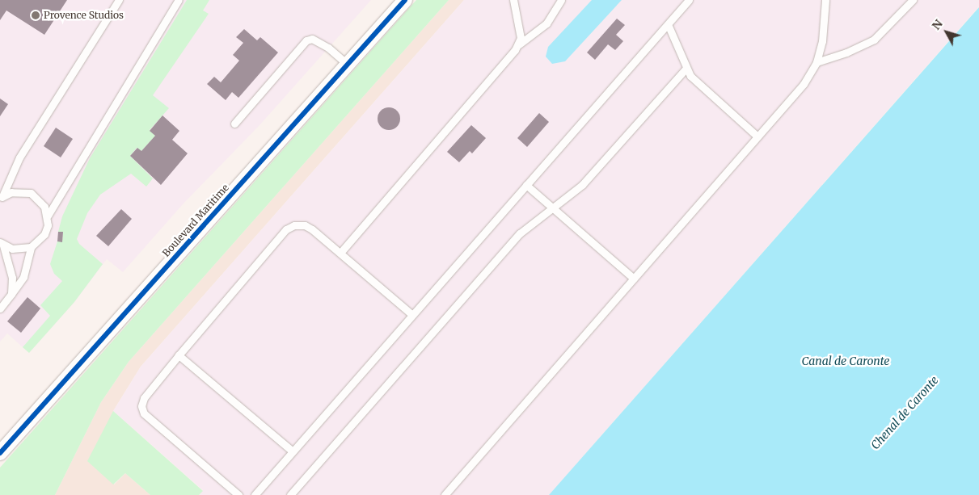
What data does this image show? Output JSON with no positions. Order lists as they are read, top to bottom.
{
  "streets": {
    "street": ["Boulevard Maritime"]
  },
  "water": ["Canal de Caronte", "Chenal de Caronte"],
  "places": ["Provence Studios"],
  "north": "top left"
}
